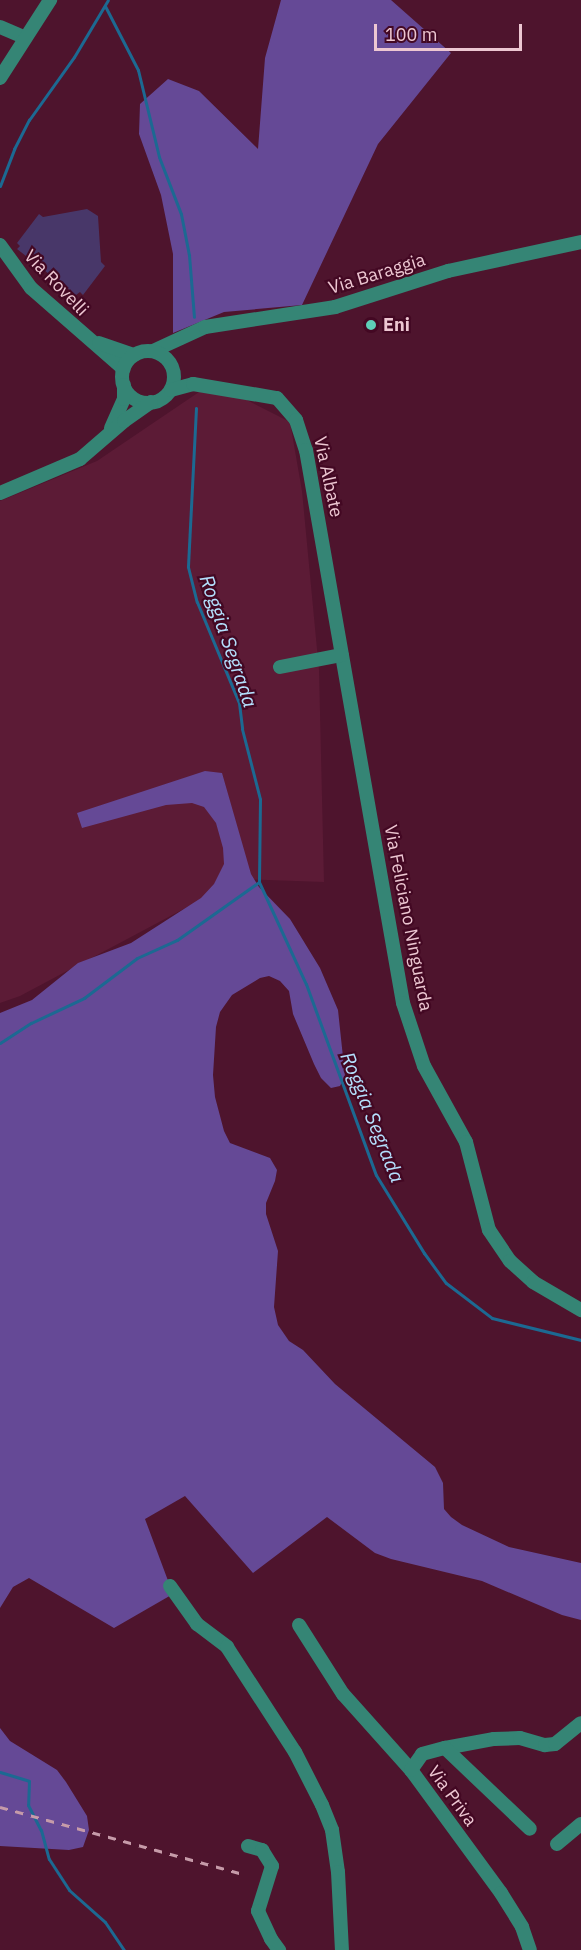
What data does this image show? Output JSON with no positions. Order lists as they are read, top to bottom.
{
  "streets": {
    "street": [
      "Via Baraggia",
      "Via Rovelli",
      "Via Albate",
      "Via Feliciano Ninguarda",
      "Via Priva"
    ]
  },
  "crossings": [
    ["Via Baraggia", "Via Rovelli"],
    ["Via Baraggia", "Via Albate"],
    ["Via Rovelli", "Via Albate"],
    ["Via Albate", "Via Feliciano Ninguarda"]
  ],
  "water": ["Roggia Segrada"],
  "places": ["Eni"],
  "scale_bar": "100 m"
}
